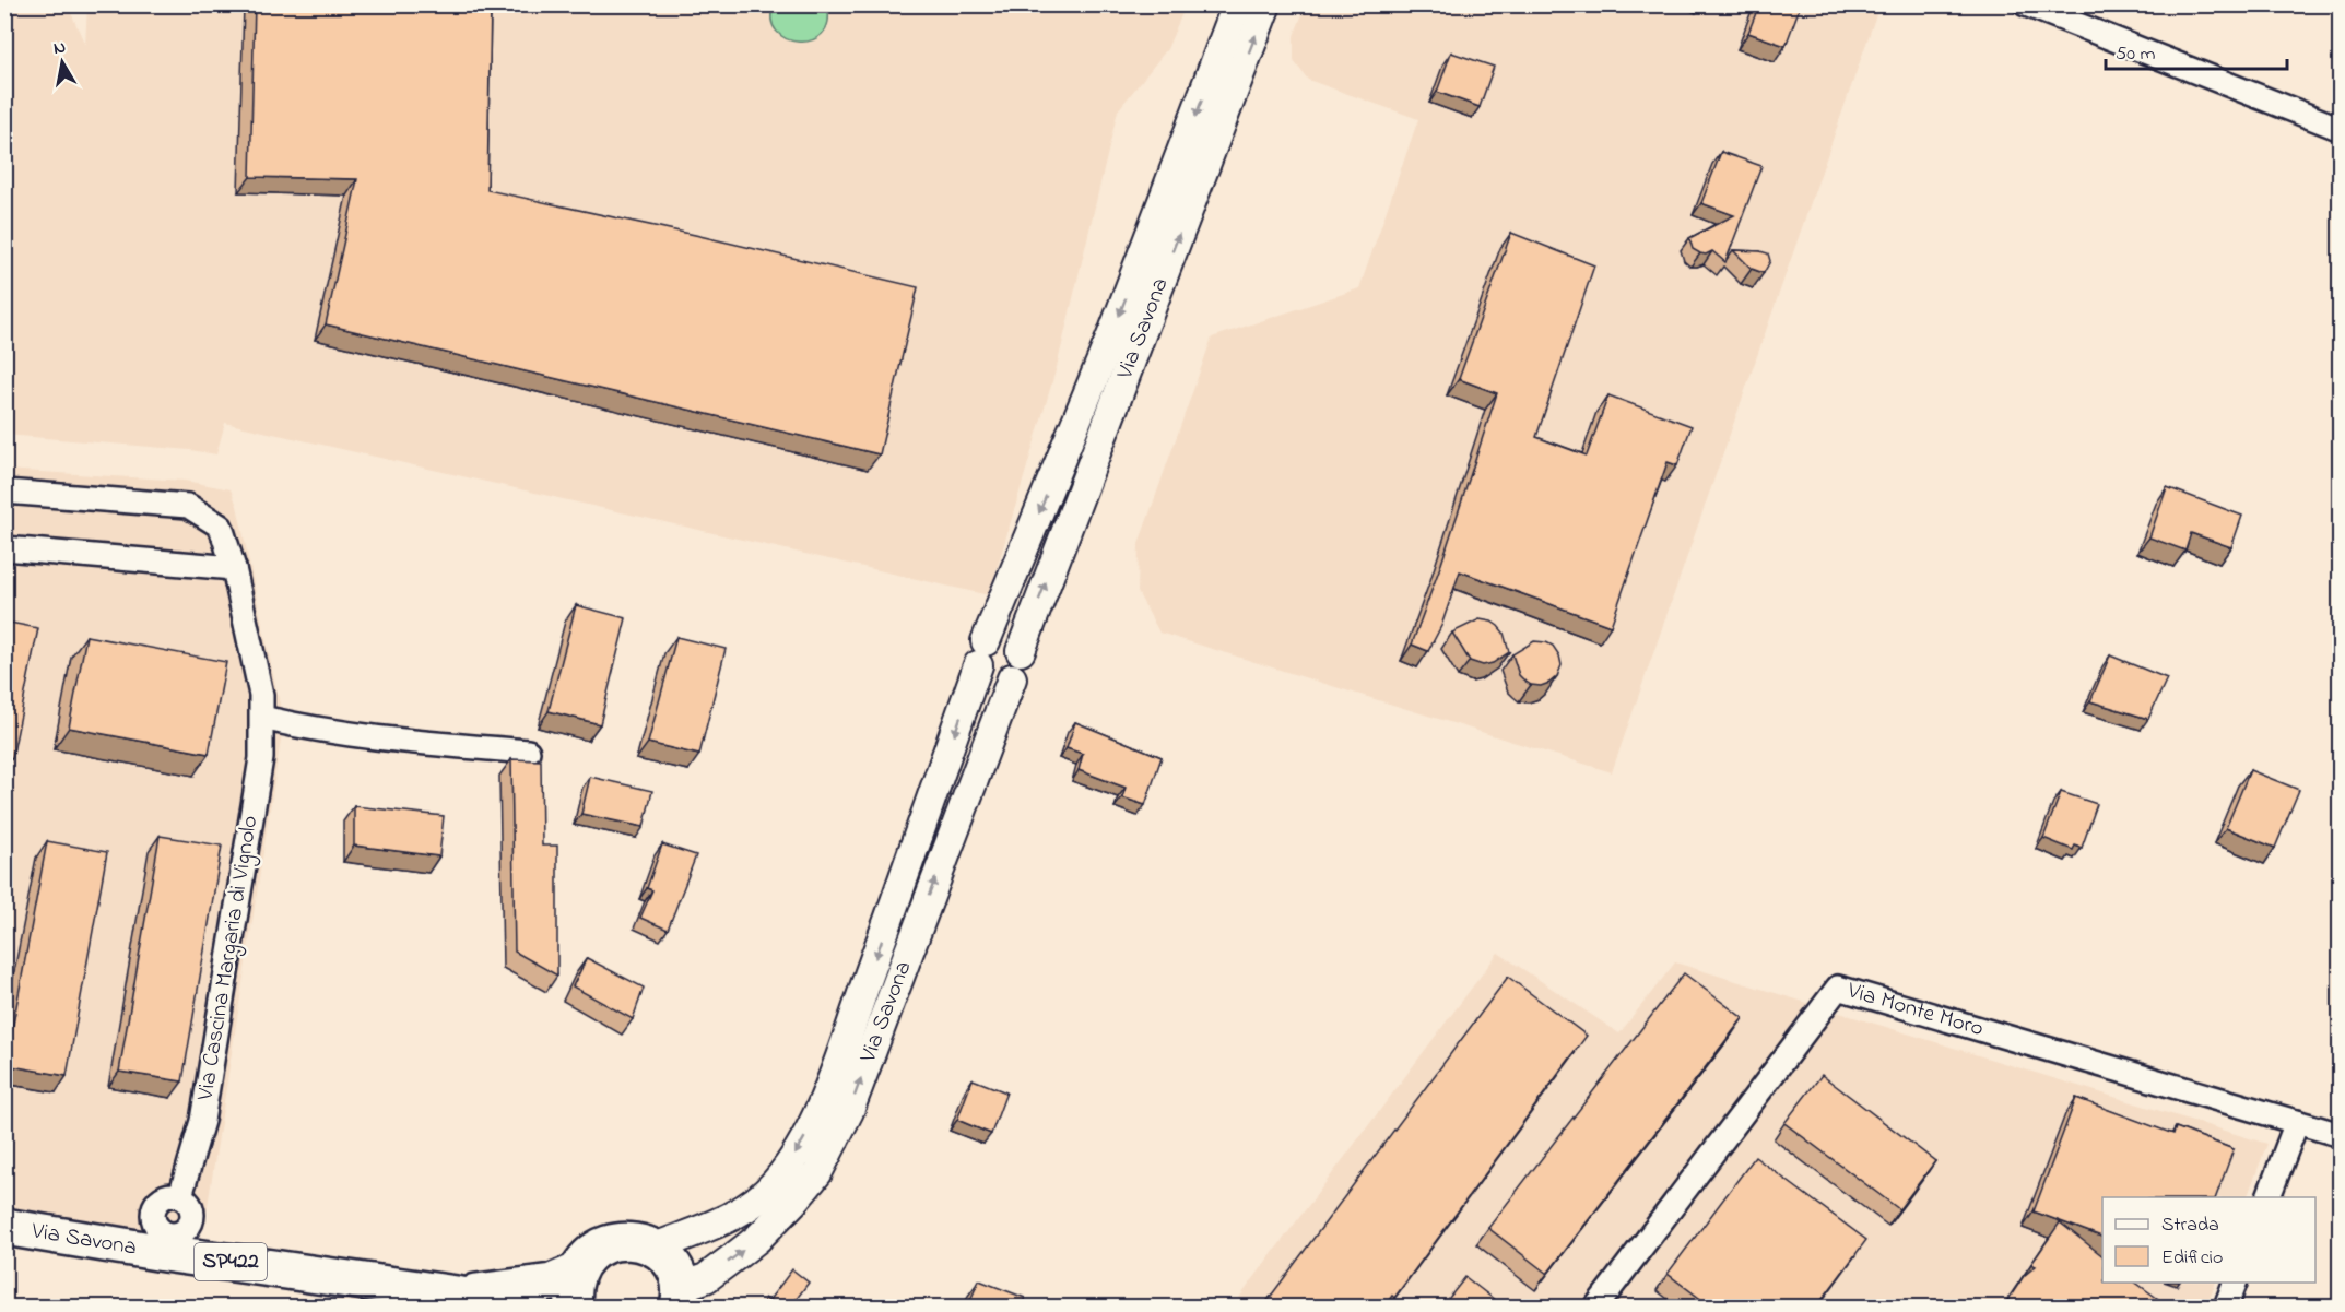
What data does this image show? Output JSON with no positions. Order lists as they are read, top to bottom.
{
  "streets": {
    "main road": ["Via Savona", "SP422"],
    "street": ["Via Cascina Margaria di Vignolo", "Via Monte Moro"]
  },
  "crossings": [
    ["Via Savona", "Via Cascina Margaria di Vignolo"],
    ["Via Savona", "SP422"]
  ],
  "legend": ["Strada", "Edificio"],
  "scale_bar": "50 m",
  "north": "top"
}
